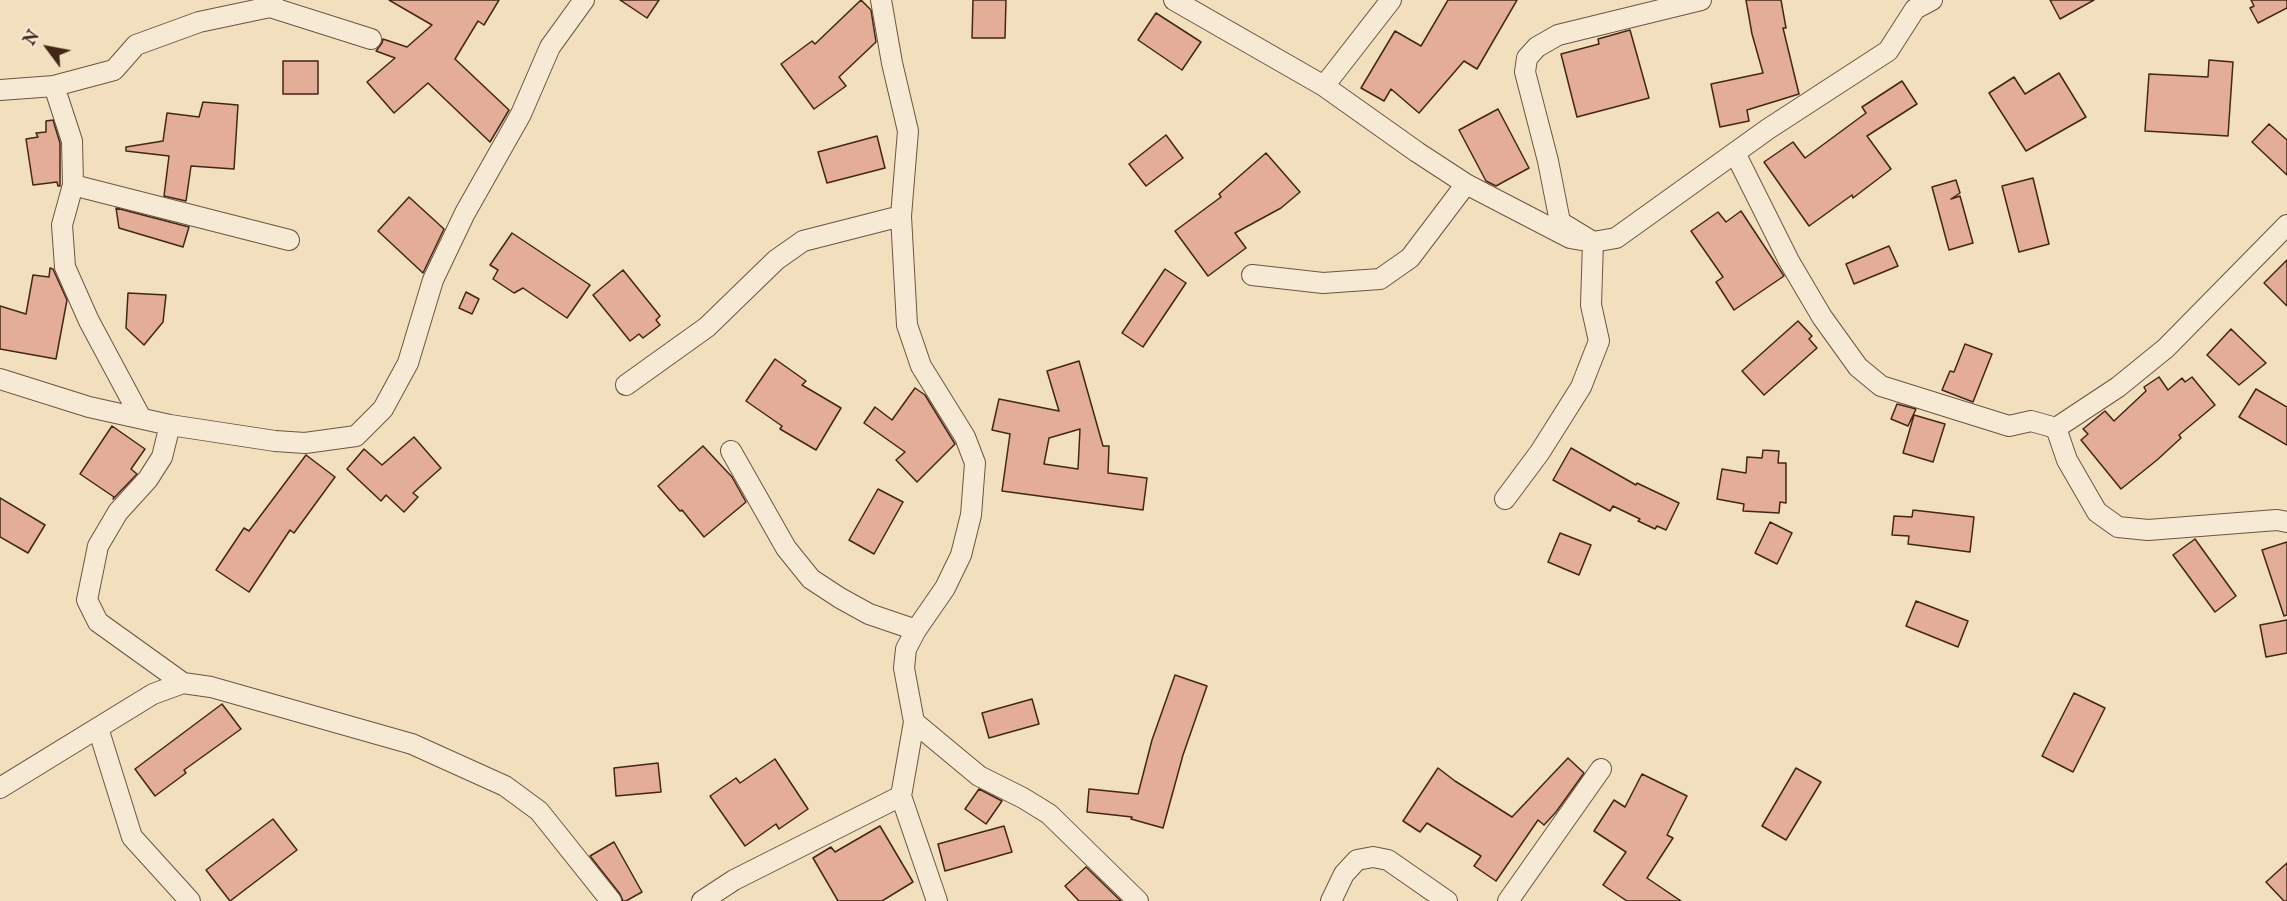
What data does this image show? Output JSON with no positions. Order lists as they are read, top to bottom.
{
  "north": "top left"
}
